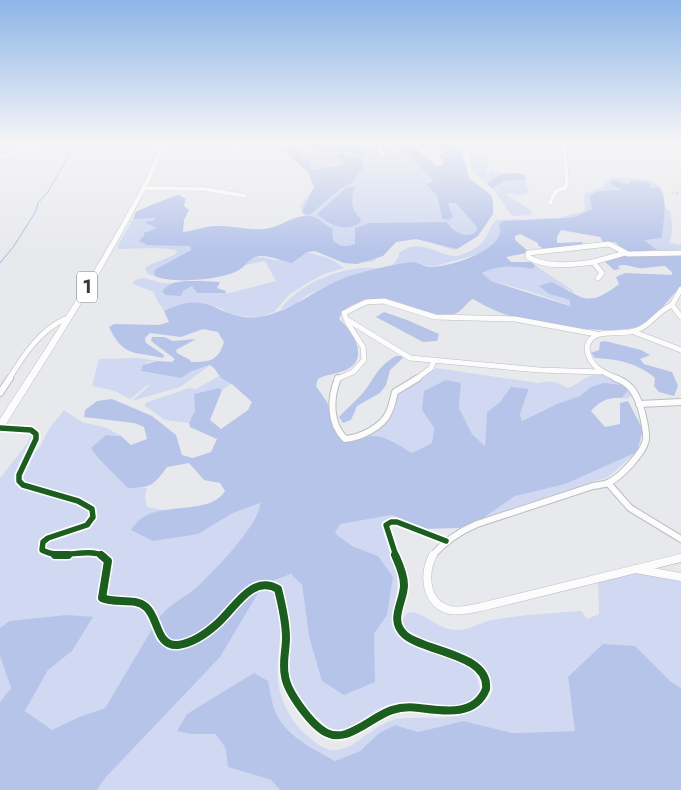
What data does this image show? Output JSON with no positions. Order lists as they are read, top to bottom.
{
  "streets": {
    "highway": ["1"]
  }
}
